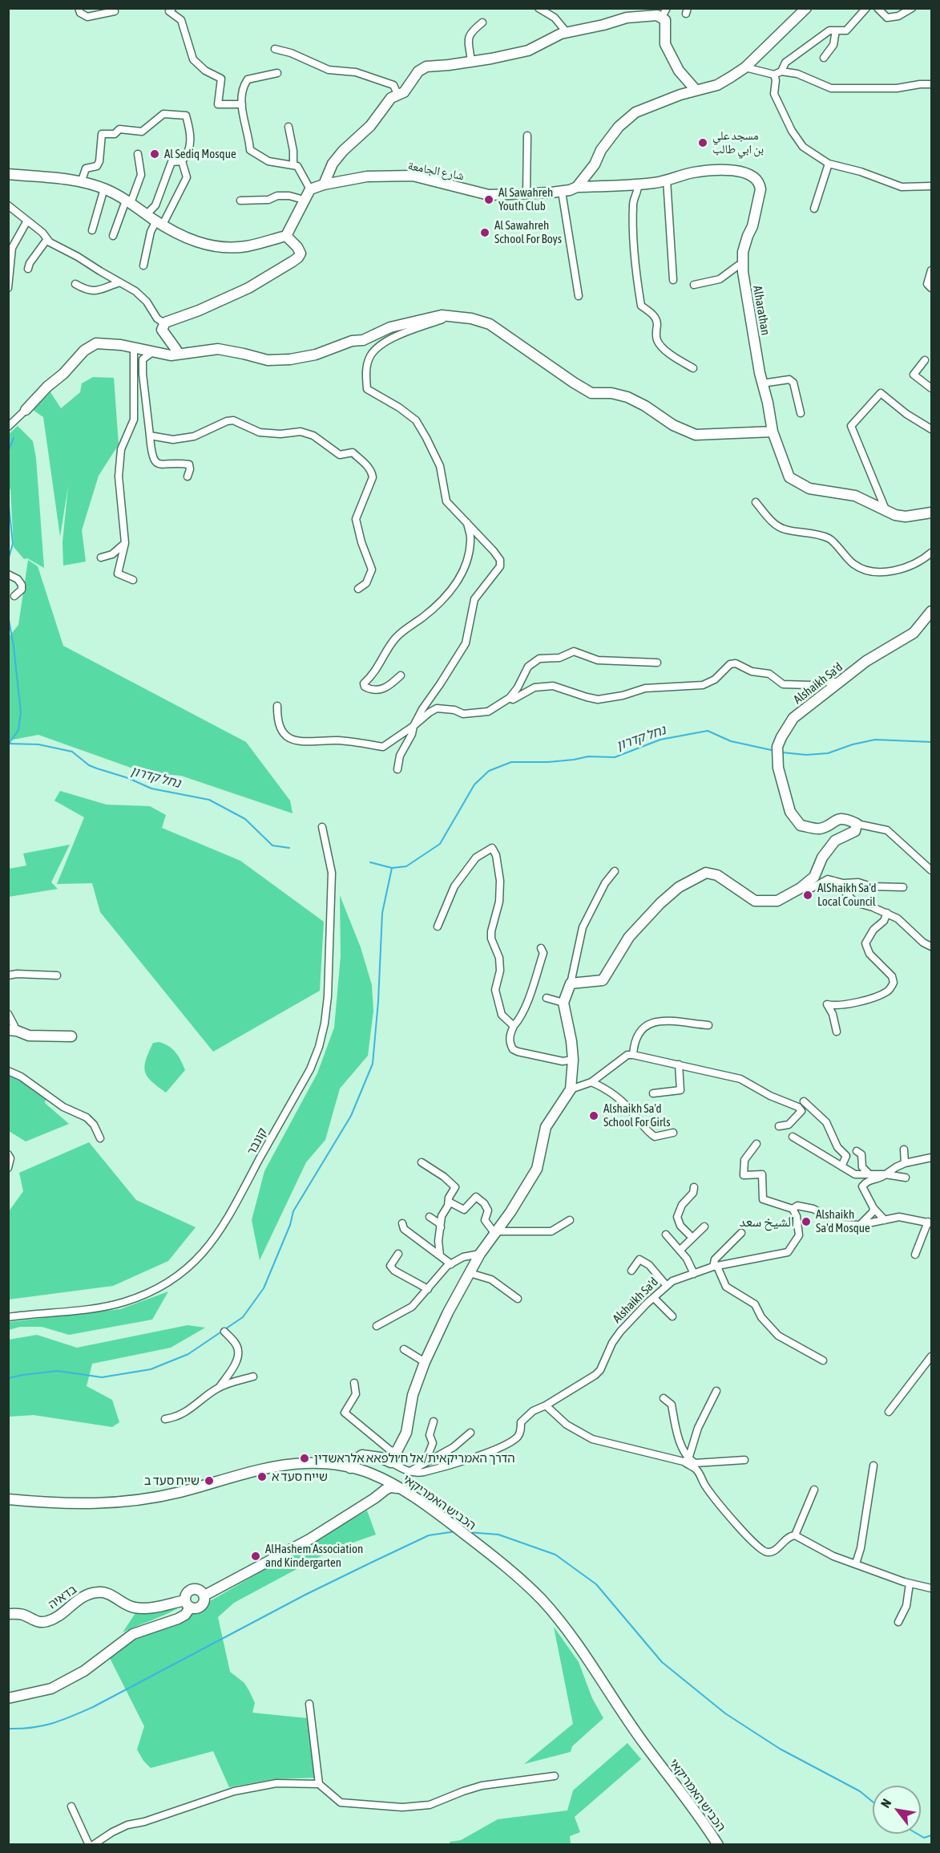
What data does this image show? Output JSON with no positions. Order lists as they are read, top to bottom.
{
  "streets": {
    "street": [
      "شارع الجامعة",
      "Alharathan",
      "Alshaikh Sa'd",
      "קונבר",
      "הכביש האמריקאי",
      "בדאיה"
    ]
  },
  "crossings": [
    ["شارع الجامعة", "Alharathan"],
    ["Alshaikh Sa'd", "הכביש האמריקאי"]
  ],
  "districts": ["الشيخ سعد"],
  "water": ["נחל קדרון"],
  "places": [
    "مسجد علي بن ابي طالب",
    "Al Sediq Mosque",
    "Al Sawahreh Youth Club",
    "Al Sawahreh School For Boys",
    "AlShaikh Sa'd Local Council",
    "Alshaikh Sa'd School For Girls",
    "Alshaikh Sa'd Mosque",
    "הדרך האמריקאית/אל ח׳ולפאא אלראשדין",
    "שייח סעד א",
    "שייח סעד ב",
    "AlHashem Association and Kindergarten"
  ],
  "north": "top left"
}
